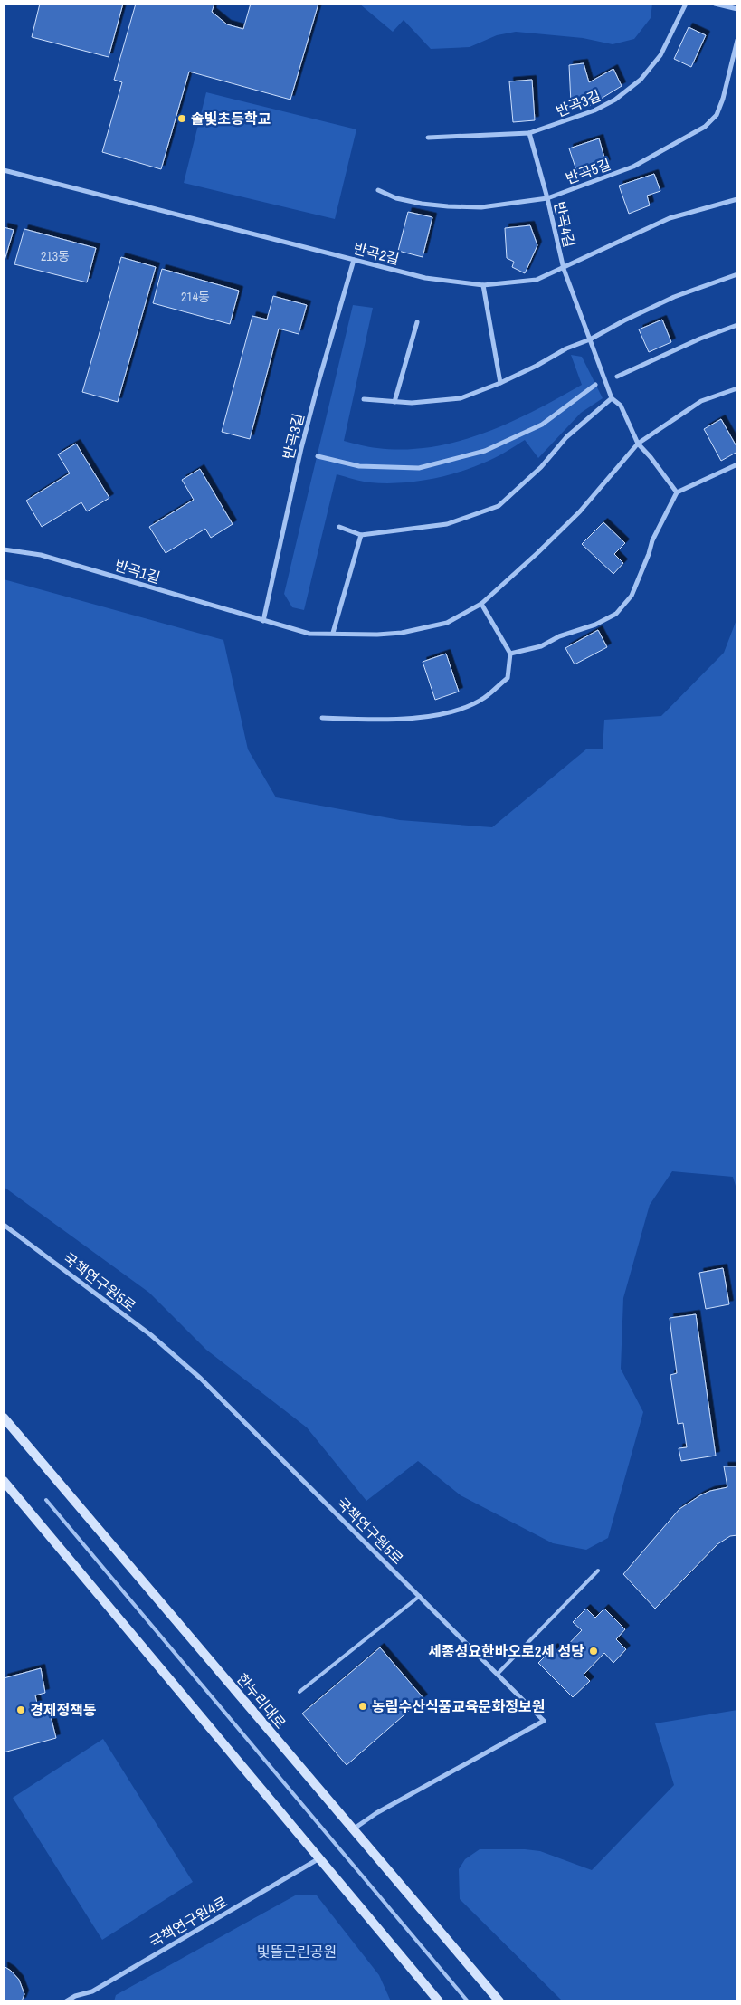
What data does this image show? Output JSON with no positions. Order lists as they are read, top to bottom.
{
  "streets": {
    "street": [
      "반곡3길",
      "반곡5길",
      "반곡4길",
      "반곡2길",
      "반곡1길",
      "국책연구원5로",
      "한누리대로",
      "국책연구원4로"
    ]
  },
  "crossings": [
    ["반곡3길", "반곡4길"],
    ["반곡3길", "반곡2길"],
    ["반곡3길", "반곡1길"],
    ["반곡5길", "반곡4길"],
    ["반곡4길", "반곡2길"],
    ["반곡4길", "반곡1길"],
    ["국책연구원5로", "한누리대로"]
  ],
  "parks": ["빛뜰근린공원"],
  "places": [
    "솔빛초등학교",
    "세종성요한바오로2세 성당",
    "농림수산식품교육문화정보원",
    "경제정책동"
  ],
  "house_numbers": ["213동", "214동"]
}
